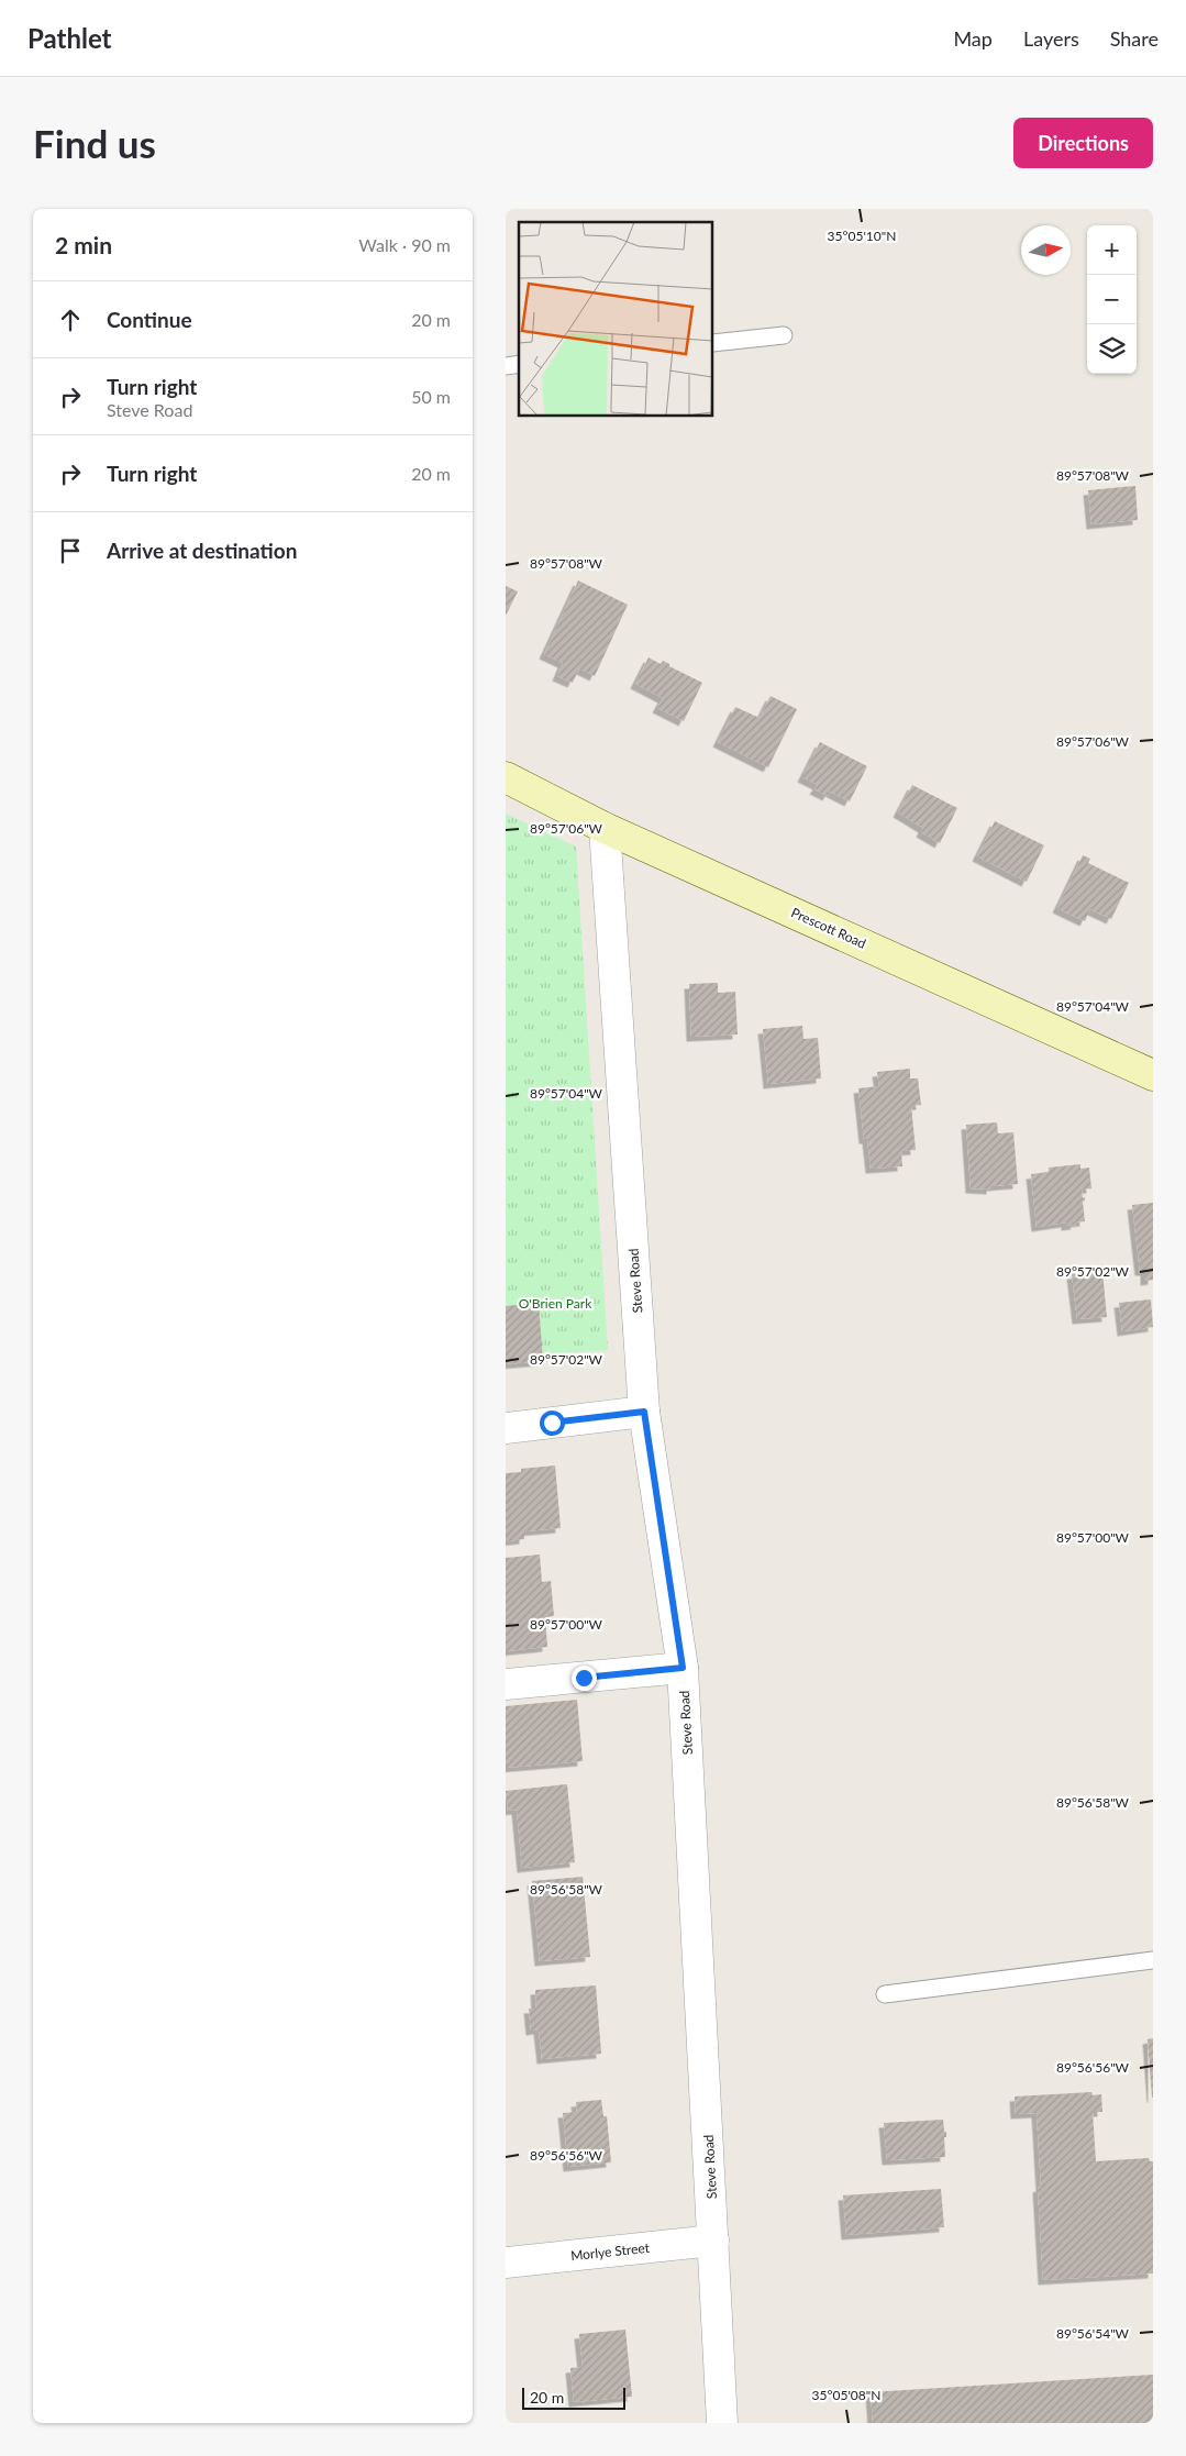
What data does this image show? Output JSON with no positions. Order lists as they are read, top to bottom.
{
  "streets": {
    "main road": ["Prescott Road"],
    "street": ["Steve Road", "Morlye Street"]
  },
  "crossings": [
    ["Prescott Road", "Steve Road"],
    ["Steve Road", "Morlye Street"]
  ],
  "parks": ["O'Brien Park"],
  "scale_bar": "20 m",
  "north": "right",
  "page": {
    "header": "Pathlet",
    "nav": ["Map", "Layers", "Share"],
    "buttons": "Directions",
    "title": "Find us",
    "heading": ["2 min", "Walk · 90 m"],
    "map_buttons": ["+", "−"],
    "list": [
      ["Continue", "20 m"],
      ["Turn right", "Steve Road", "50 m"],
      ["Turn right", "20 m"],
      "Arrive at destination"
    ],
    "scale": "20 m"
  },
  "coordinates": [
    "35°05'10\"N",
    "89°57'08\"W",
    "89°57'06\"W",
    "89°57'04\"W",
    "89°57'02\"W",
    "89°57'00\"W",
    "89°56'58\"W",
    "89°56'56\"W",
    "89°56'54\"W",
    "35°05'08\"N"
  ]
}
